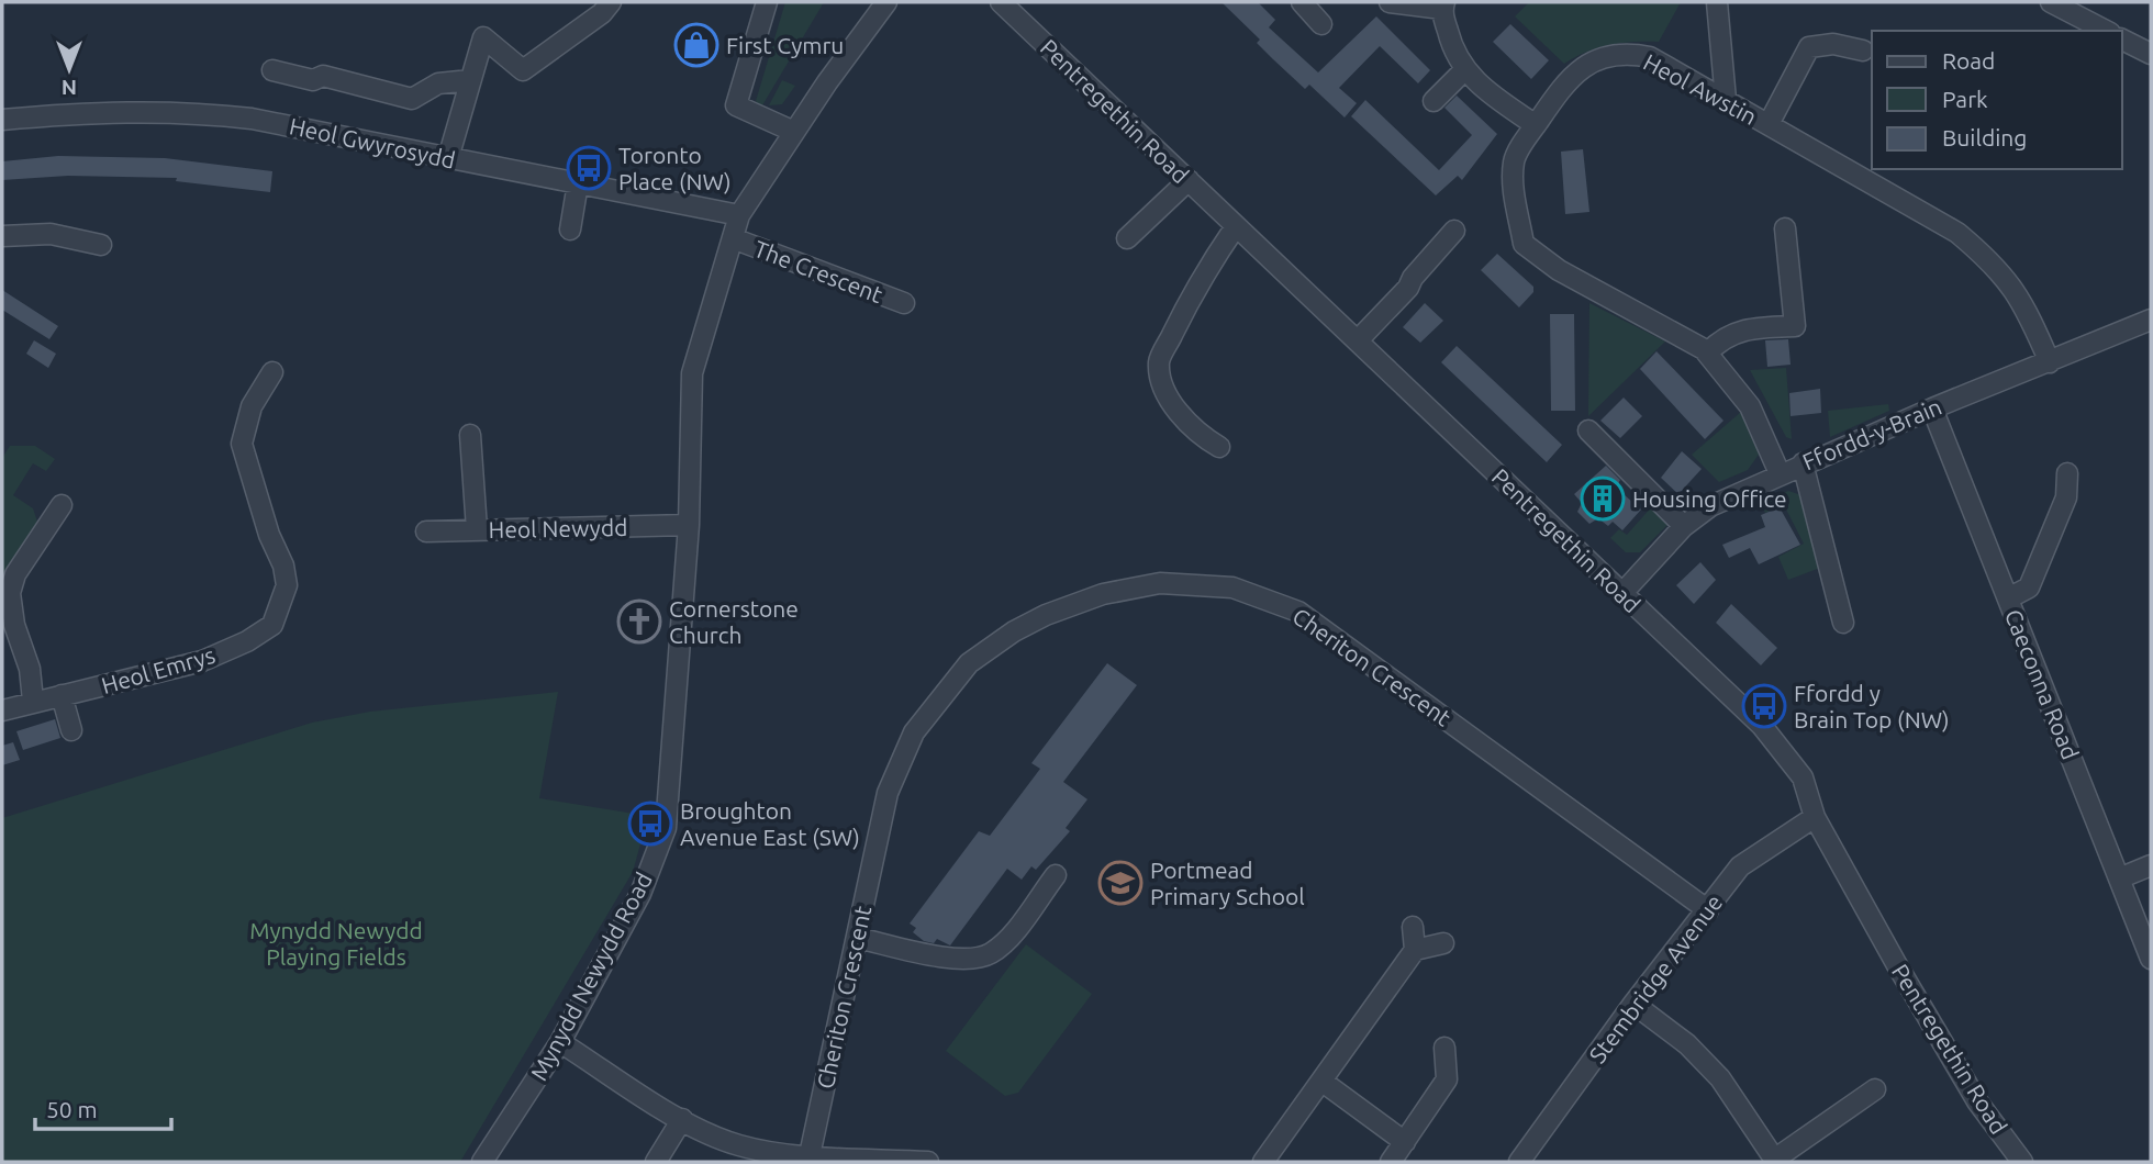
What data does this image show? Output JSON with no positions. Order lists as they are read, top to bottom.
{
  "streets": {
    "street": [
      "Heol Awstin",
      "Pentregethin Road",
      "Heol Gwyrosydd",
      "The Crescent",
      "Ffordd-y-Brain",
      "Heol Newydd",
      "Cheriton Crescent",
      "Heol Emrys",
      "Caeconna Road",
      "Mynydd Newydd Road",
      "Stembridge Avenue"
    ]
  },
  "crossings": [
    ["Heol Awstin", "Ffordd-y-Brain"],
    ["Pentregethin Road", "Ffordd-y-Brain"],
    ["Pentregethin Road", "Stembridge Avenue"],
    ["Heol Gwyrosydd", "Mynydd Newydd Road"],
    ["The Crescent", "Mynydd Newydd Road"],
    ["Ffordd-y-Brain", "Caeconna Road"],
    ["Heol Newydd", "Mynydd Newydd Road"],
    ["Cheriton Crescent", "Stembridge Avenue"]
  ],
  "parks": ["Mynydd Newydd Playing Fields"],
  "places": {
    "shop": ["First Cymru"],
    "bus stop": ["Toronto Place (NW)", "Ffordd y Brain Top (NW)", "Broughton Avenue East (SW)"],
    "building": ["Housing Office"],
    "church": ["Cornerstone Church"],
    "school or university": ["Portmead Primary School"]
  },
  "legend": ["Road", "Park", "Building"],
  "scale_bar": "50 m",
  "north": "bottom"
}
